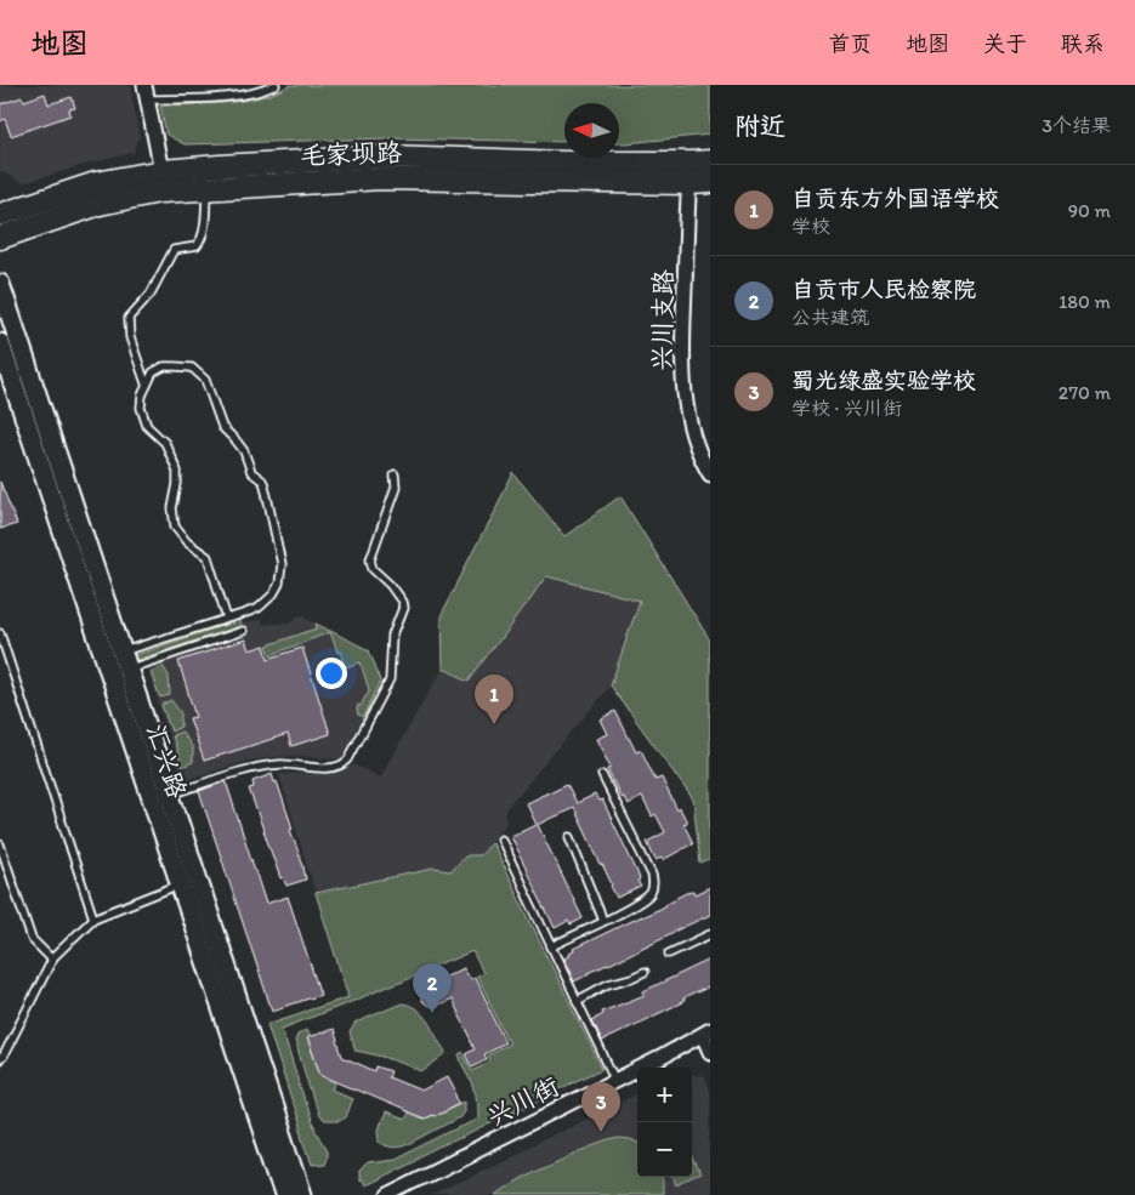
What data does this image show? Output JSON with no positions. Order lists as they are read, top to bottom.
{
  "streets": {
    "main road": ["毛家坝路", "汇兴路"],
    "street": ["兴川支路", "兴川街"]
  },
  "crossings": [
    ["毛家坝路", "兴川支路"]
  ],
  "north": "left",
  "page": {
    "header": "地图",
    "nav": [
      "首页",
      "地图",
      "关于",
      "联系"
    ],
    "heading": ["附近", "3个结果"],
    "list": [
      {
        "mark": "1",
        "name": "自贡东方外国语学校",
        "note": "学校",
        "value": "90 m"
      },
      {
        "mark": "2",
        "name": "自贡市人民检察院",
        "note": "公共建筑",
        "value": "180 m"
      },
      {
        "mark": "3",
        "name": "蜀光绿盛实验学校",
        "note": "学校 · 兴川街",
        "value": "270 m"
      }
    ],
    "pins": ["1", "2", "3"],
    "map_buttons": ["+", "−"]
  }
}
